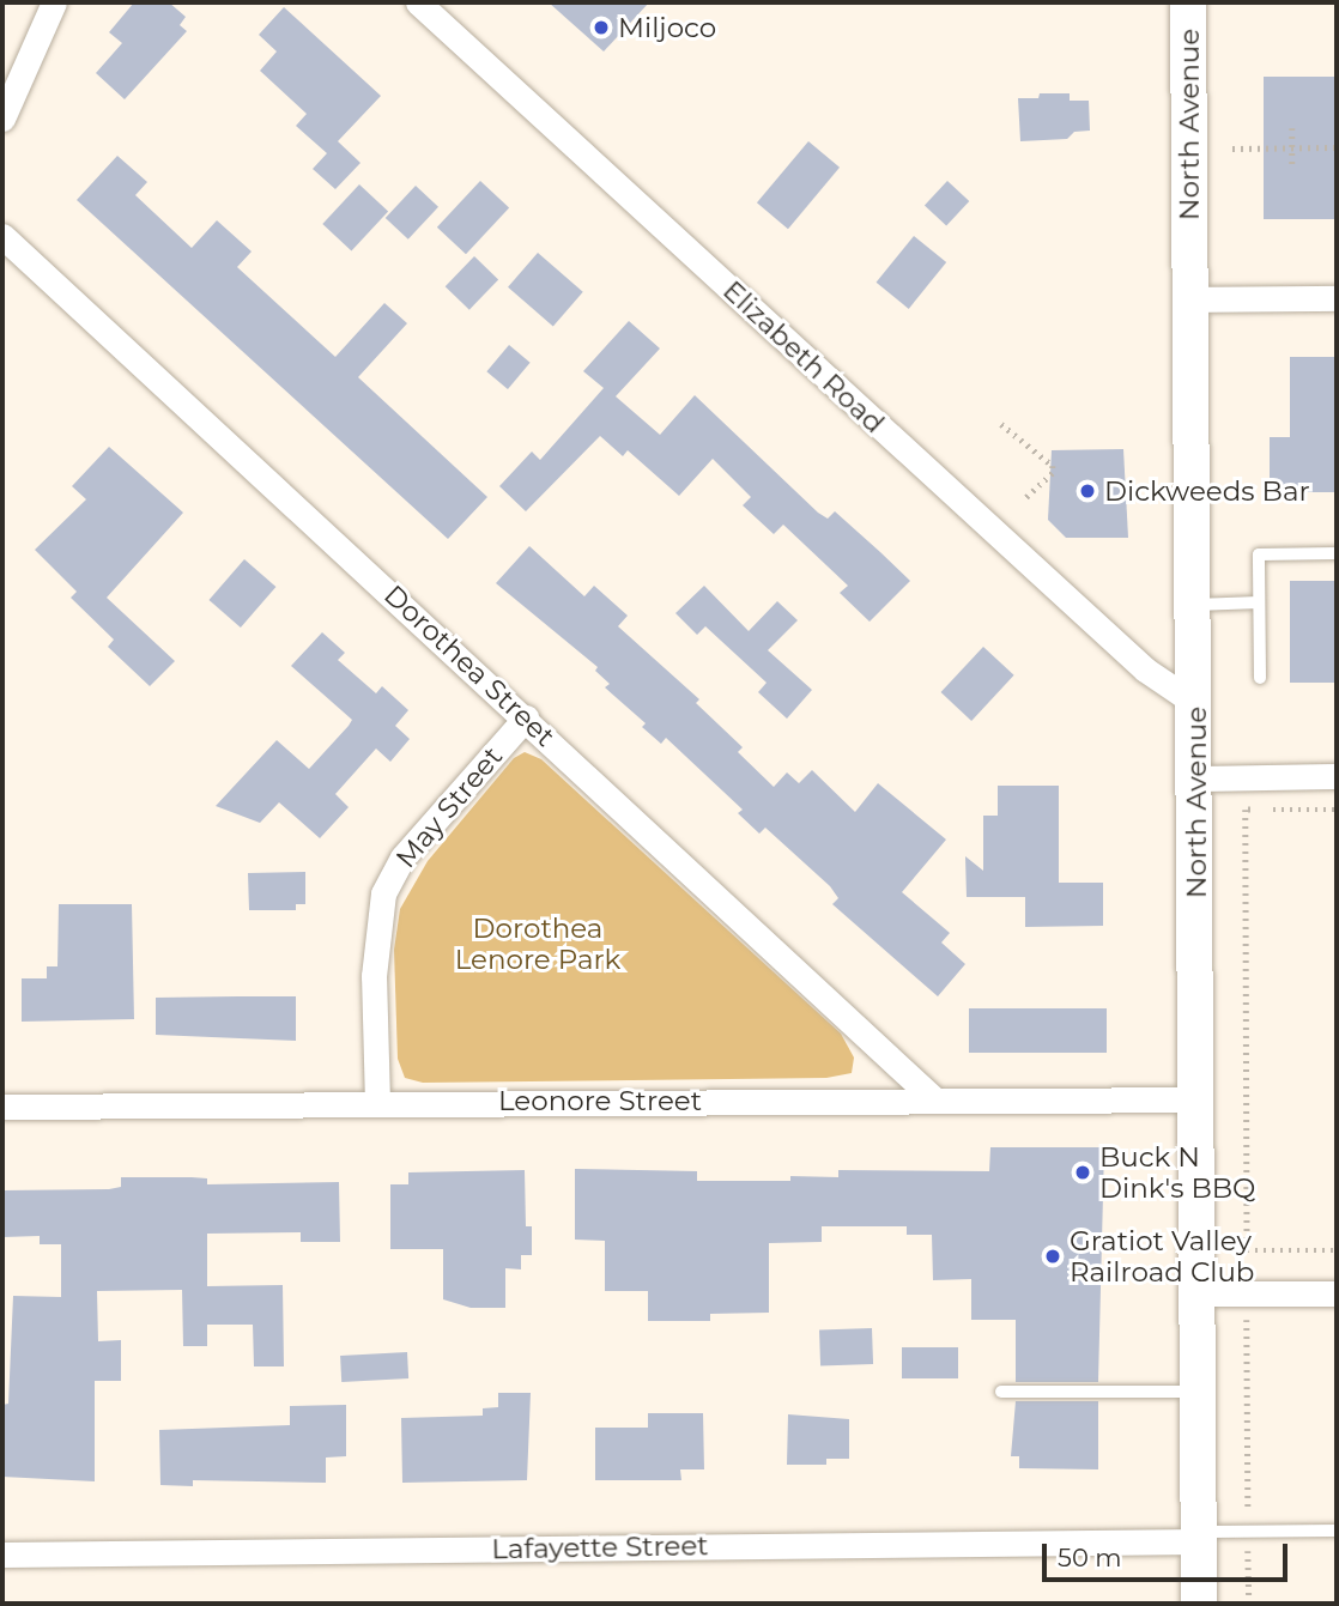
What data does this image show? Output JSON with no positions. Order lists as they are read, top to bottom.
{
  "streets": {
    "main road": ["North Avenue"],
    "street": [
      "Elizabeth Road",
      "Dorothea Street",
      "May Street",
      "Leonore Street",
      "Lafayette Street"
    ]
  },
  "crossings": [
    ["North Avenue", "Elizabeth Road"],
    ["North Avenue", "Leonore Street"],
    ["North Avenue", "Lafayette Street"],
    ["Dorothea Street", "May Street"],
    ["Dorothea Street", "Leonore Street"],
    ["May Street", "Leonore Street"]
  ],
  "parks": ["Dorothea Lenore Park"],
  "places": [
    "Miljoco",
    "Dickweeds Bar",
    "Buck N Dink's BBQ",
    "Gratiot Valley Railroad Club"
  ],
  "scale_bar": "50 m"
}
